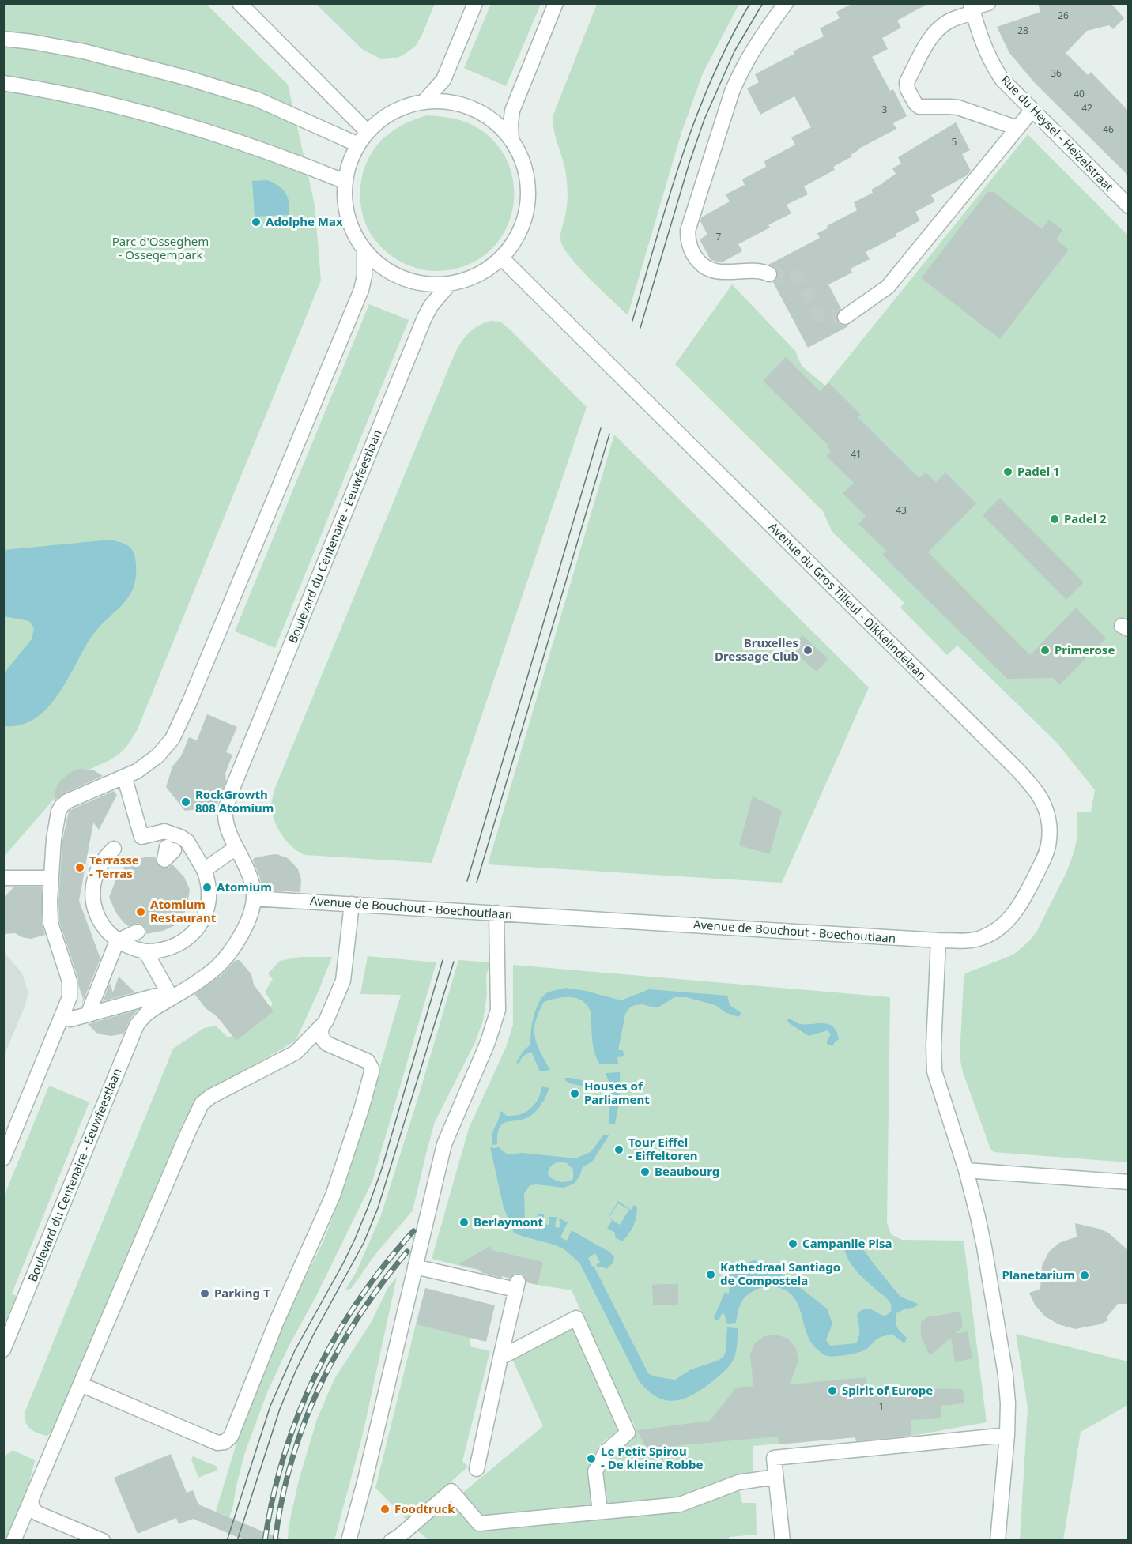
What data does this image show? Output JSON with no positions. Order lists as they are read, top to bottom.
{
  "streets": {
    "street": [
      "Rue du Heysel - Heizelstraat",
      "Boulevard du Centenaire - Eeuwfeestlaan",
      "Avenue du Gros Tilleul - Dikkelindelaan",
      "Avenue de Bouchout - Boechoutlaan"
    ]
  },
  "crossings": [
    ["Boulevard du Centenaire - Eeuwfeestlaan", "Avenue de Bouchout - Boechoutlaan"],
    ["Avenue du Gros Tilleul - Dikkelindelaan", "Avenue de Bouchout - Boechoutlaan"]
  ],
  "parks": ["Parc d'Osseghem - Ossegempark"],
  "places": [
    "Adolphe Max",
    "Padel 1",
    "Padel 2",
    "Bruxelles Dressage Club",
    "Primerose",
    "RockGrowth 808 Atomium",
    "Terrasse - Terras",
    "Atomium",
    "Atomium Restaurant",
    "Houses of Parliament",
    "Tour Eiffel - Eiffeltoren",
    "Beaubourg",
    "Berlaymont",
    "Campanile Pisa",
    "Kathedraal Santiago de Compostela",
    "Planetarium",
    "Parking T",
    "Spirit of Europe",
    "Le Petit Spirou - De kleine Robbe",
    "Foodtruck"
  ],
  "house_numbers": [
    "26",
    "28",
    "36",
    "40",
    "42",
    "3",
    "46",
    "5",
    "7",
    "41",
    "43",
    "1"
  ]
}
